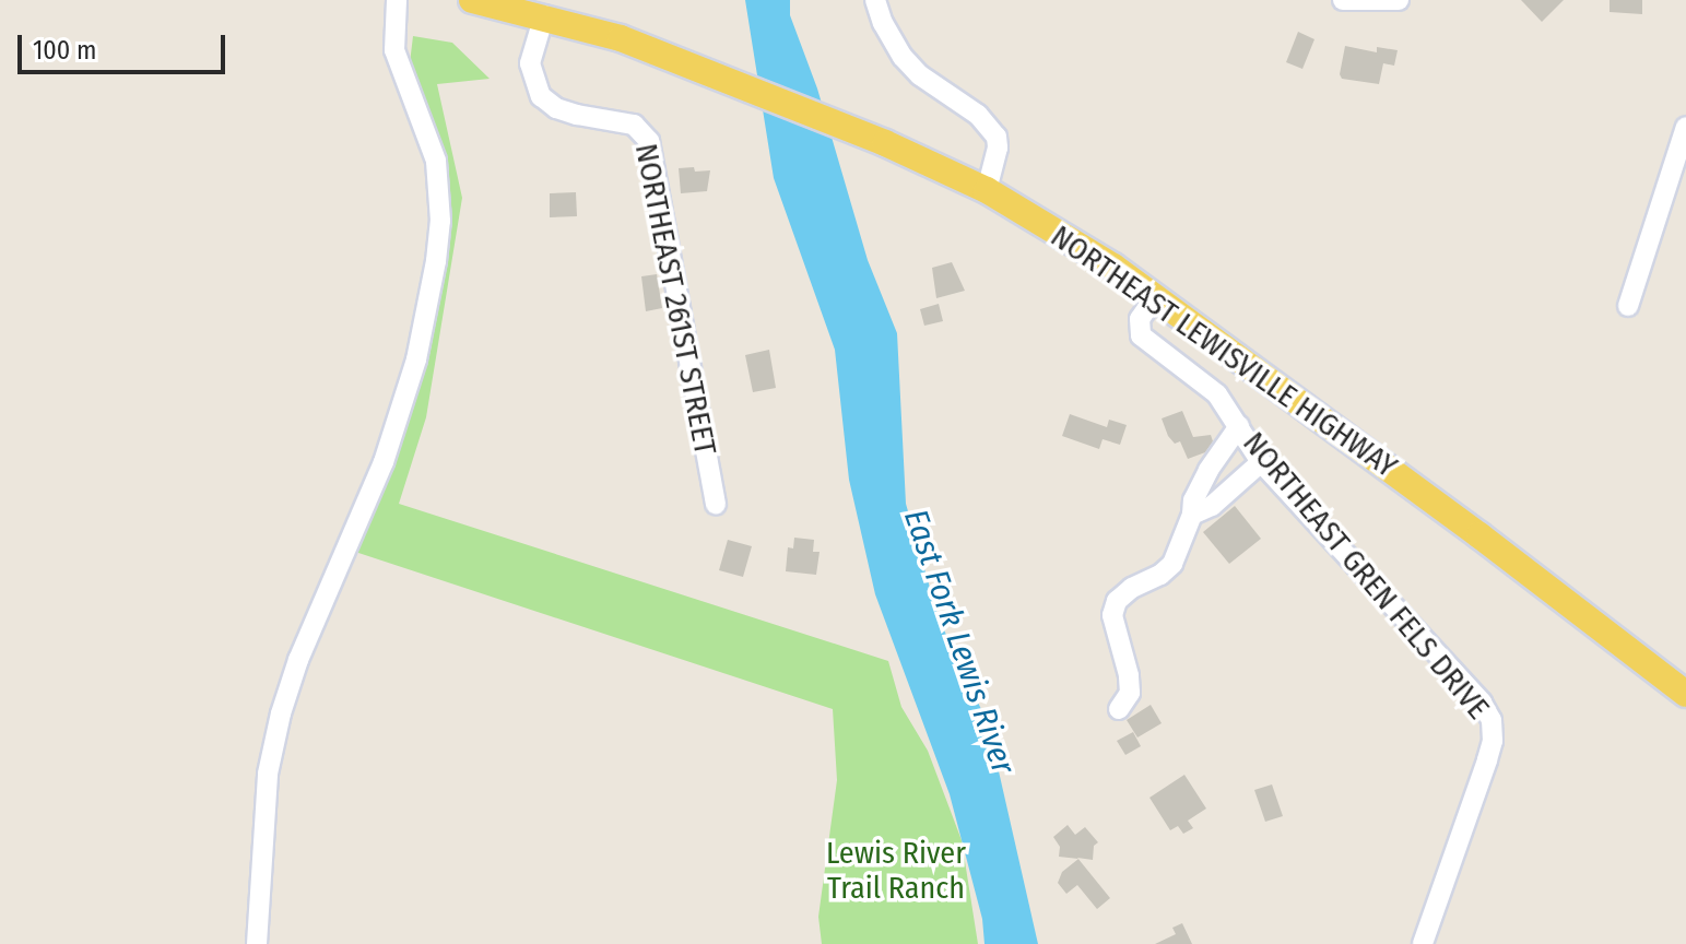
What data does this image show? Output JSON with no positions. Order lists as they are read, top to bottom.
{
  "streets": {
    "main road": ["NORTHEAST LEWISVILLE HIGHWAY"],
    "street": ["NORTHEAST 261ST STREET", "NORTHEAST GREN FELS DRIVE"]
  },
  "crossings": [
    ["NORTHEAST 261ST STREET", "NORTHEAST LEWISVILLE HIGHWAY"],
    ["NORTHEAST LEWISVILLE HIGHWAY", "NORTHEAST GREN FELS DRIVE"]
  ],
  "water": ["East Fork Lewis River"],
  "parks": ["Lewis River Trail Ranch"],
  "scale_bar": "100 m"
}
